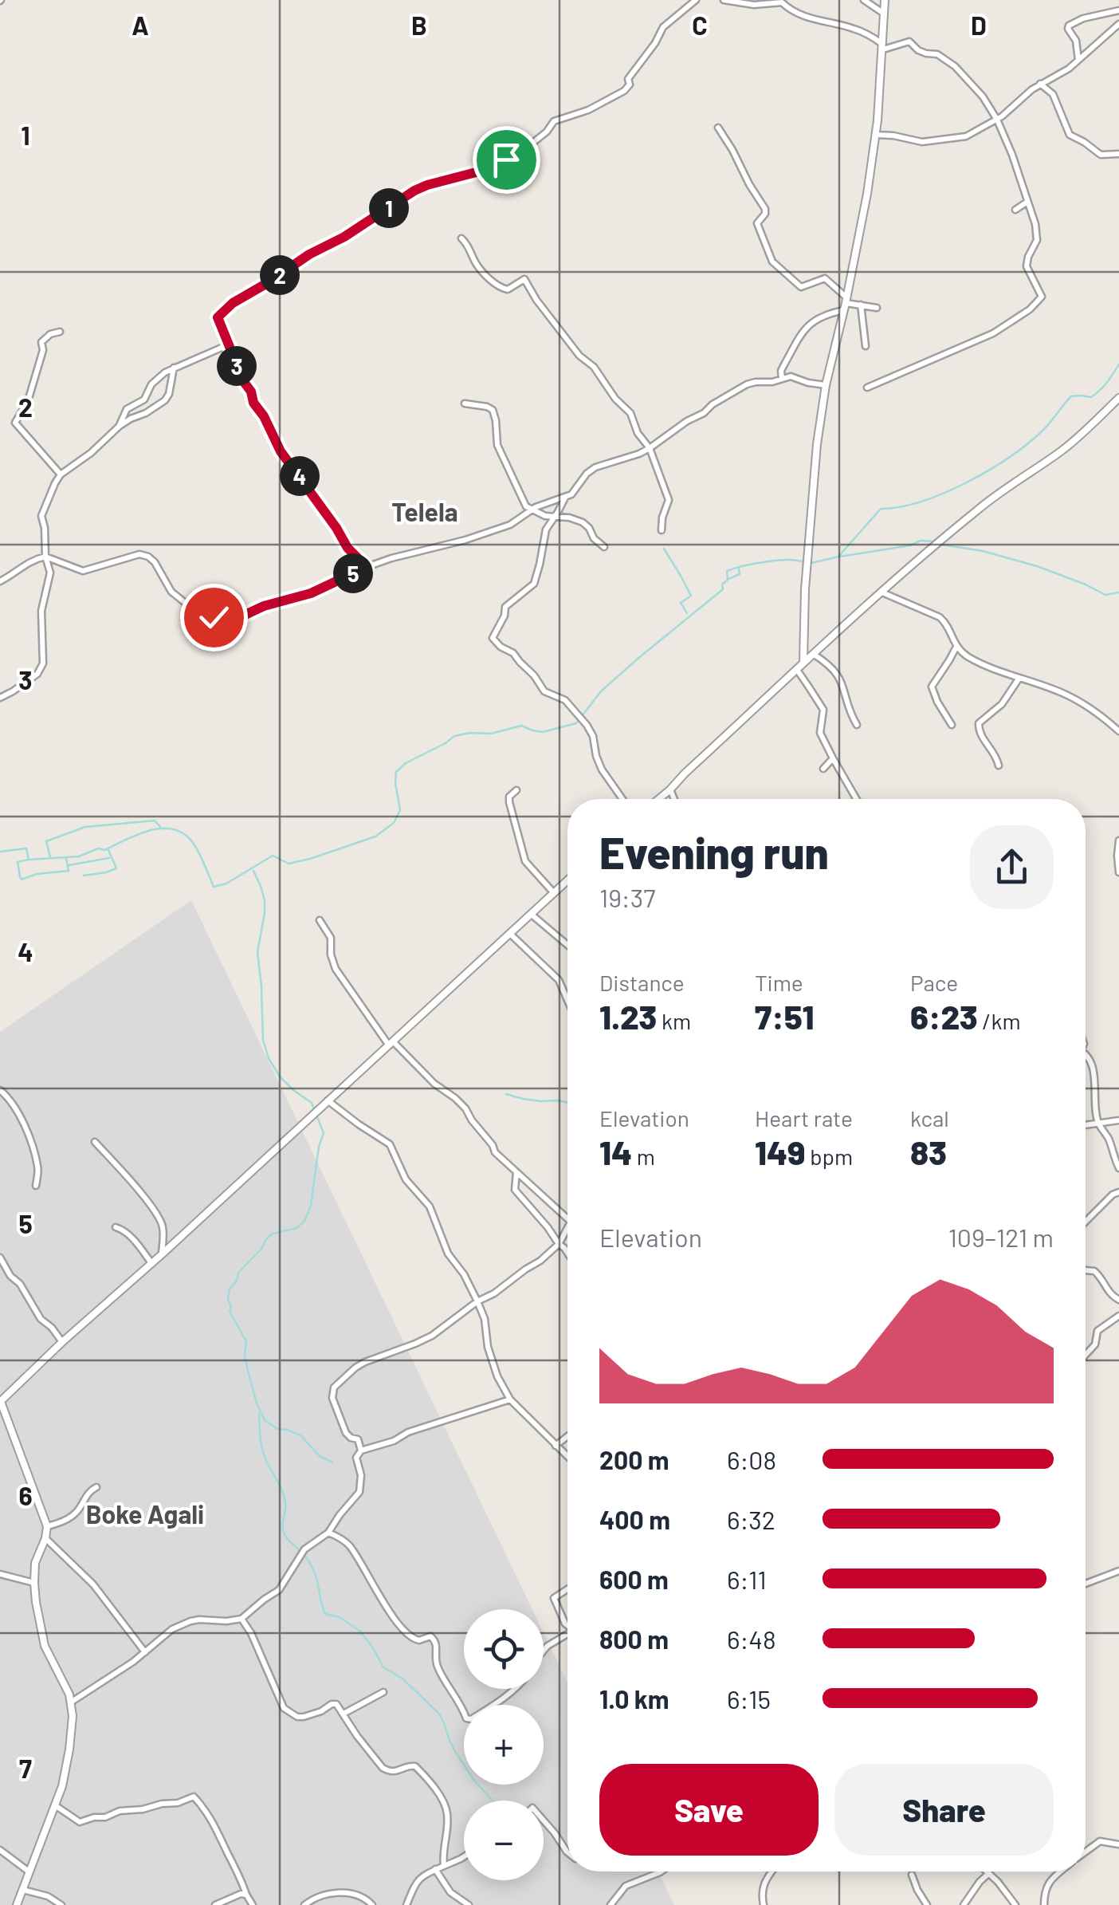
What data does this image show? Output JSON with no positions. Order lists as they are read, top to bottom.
{
  "districts": ["Telela", "Boke Agali"],
  "page": {
    "pins": [
      "1",
      "2",
      "3",
      "4",
      "5"
    ],
    "heading": ["Evening run", "19:37"],
    "stats": [
      ["Distance", "1.23 km"],
      ["Time", "7:51"],
      ["Pace", "6:23 /km"],
      ["Elevation", "14 m"],
      ["Heart rate", "149 bpm"],
      ["kcal", "83"]
    ],
    "chart": ["Elevation", "109–121 m"],
    "list": [
      {
        "name": "200 m",
        "note": "6:08"
      },
      {
        "name": "400 m",
        "note": "6:32"
      },
      {
        "name": "600 m",
        "note": "6:11"
      },
      {
        "name": "800 m",
        "note": "6:48"
      },
      {
        "name": "1.0 km",
        "note": "6:15"
      }
    ],
    "map_buttons": ["+", "−"],
    "buttons": ["Save", "Share"]
  },
  "grid": {
    "columns": [
      "A",
      "B",
      "C",
      "D"
    ],
    "rows": [
      "1",
      "2",
      "3",
      "4",
      "5",
      "6",
      "7"
    ]
  }
}
